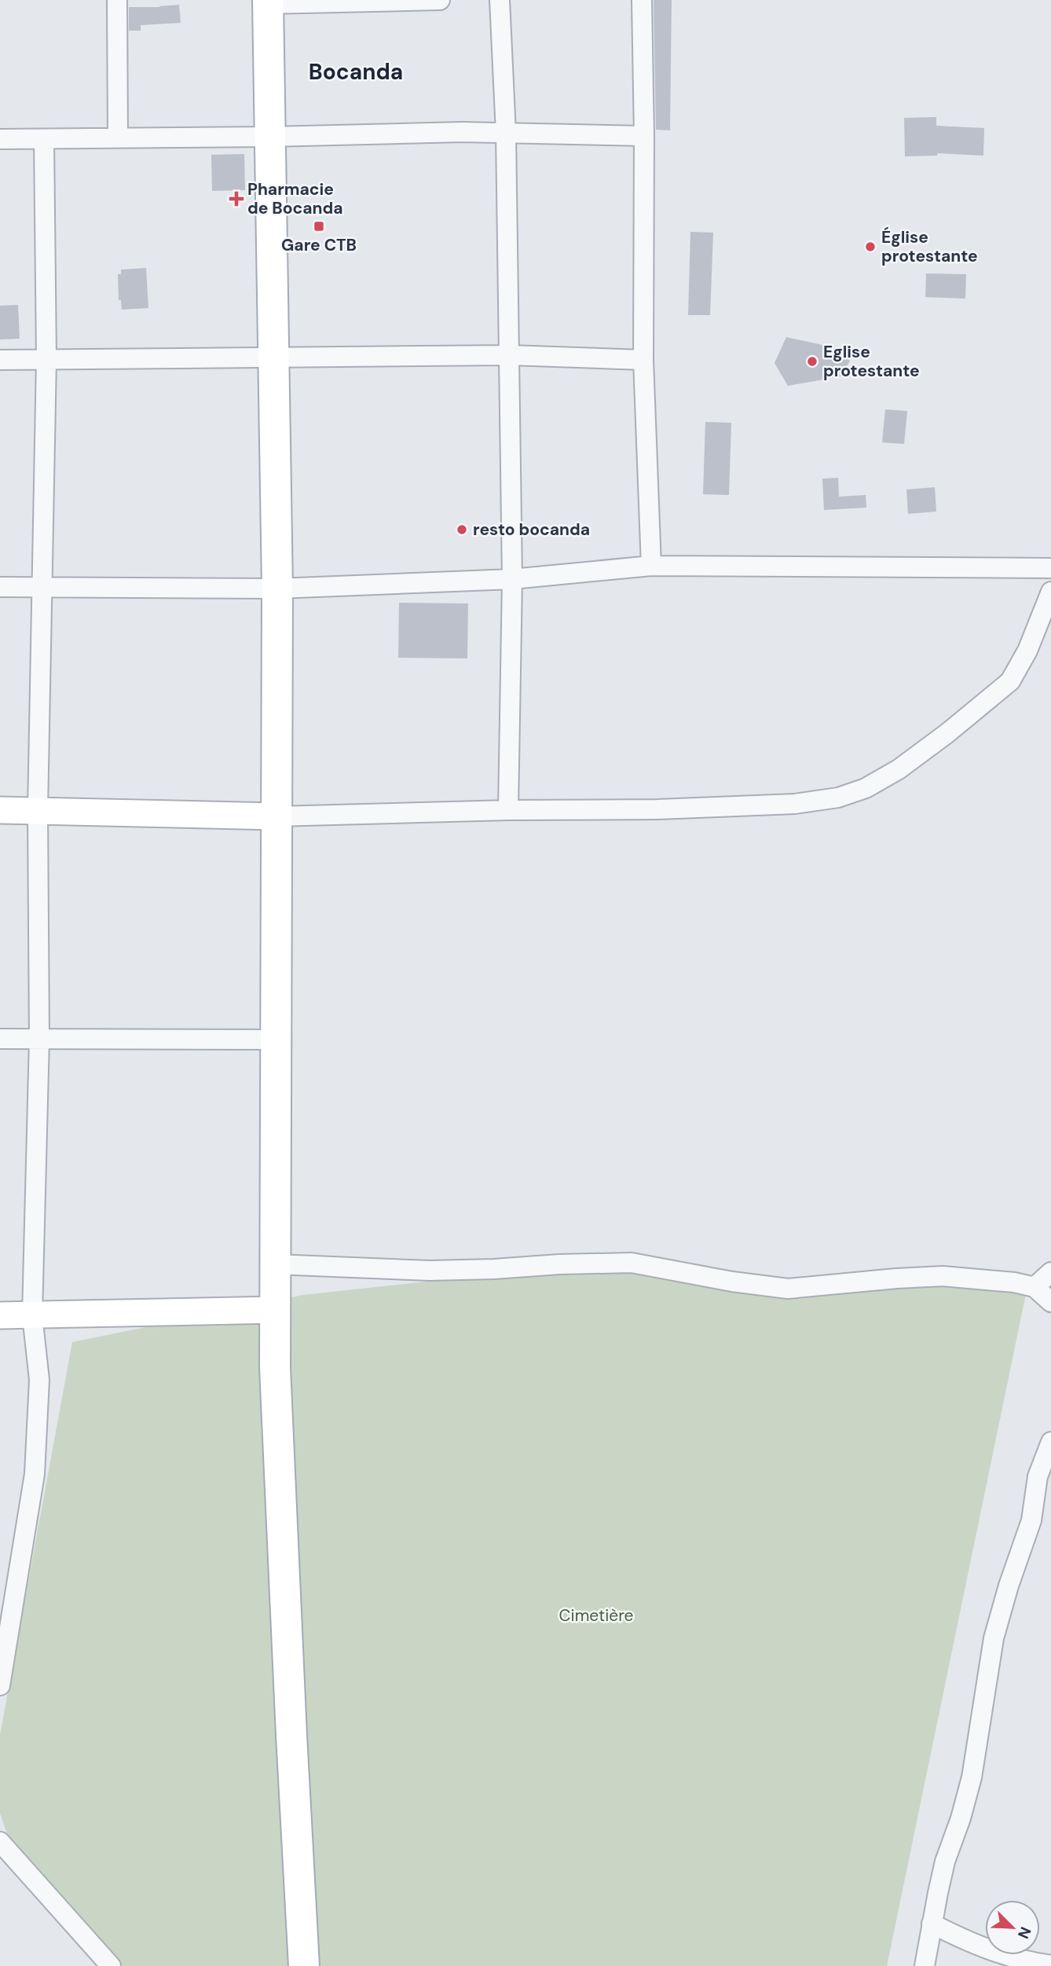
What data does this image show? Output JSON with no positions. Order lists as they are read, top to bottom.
{
  "districts": ["Bocanda"],
  "parks": ["Cimetière"],
  "places": {
    "health": ["Pharmacie de Bocanda"],
    "transit": ["Gare CTB"],
    "other": ["Église protestante", "Eglise protestante", "resto bocanda"]
  },
  "north": "bottom right"
}
